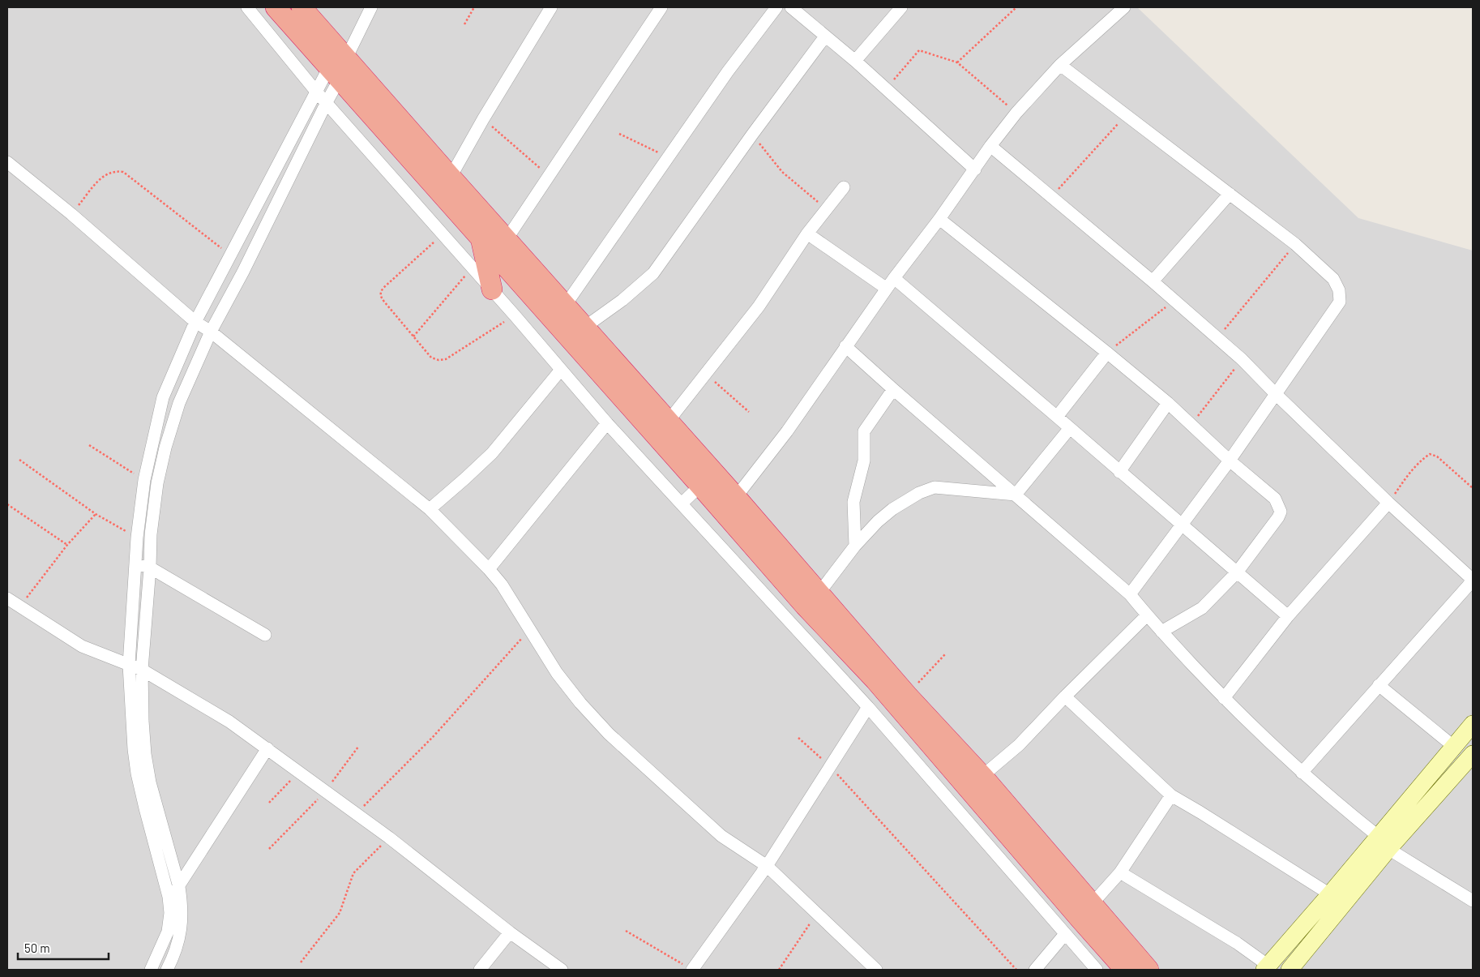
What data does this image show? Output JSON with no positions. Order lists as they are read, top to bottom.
{
  "scale_bar": "50 m"
}
